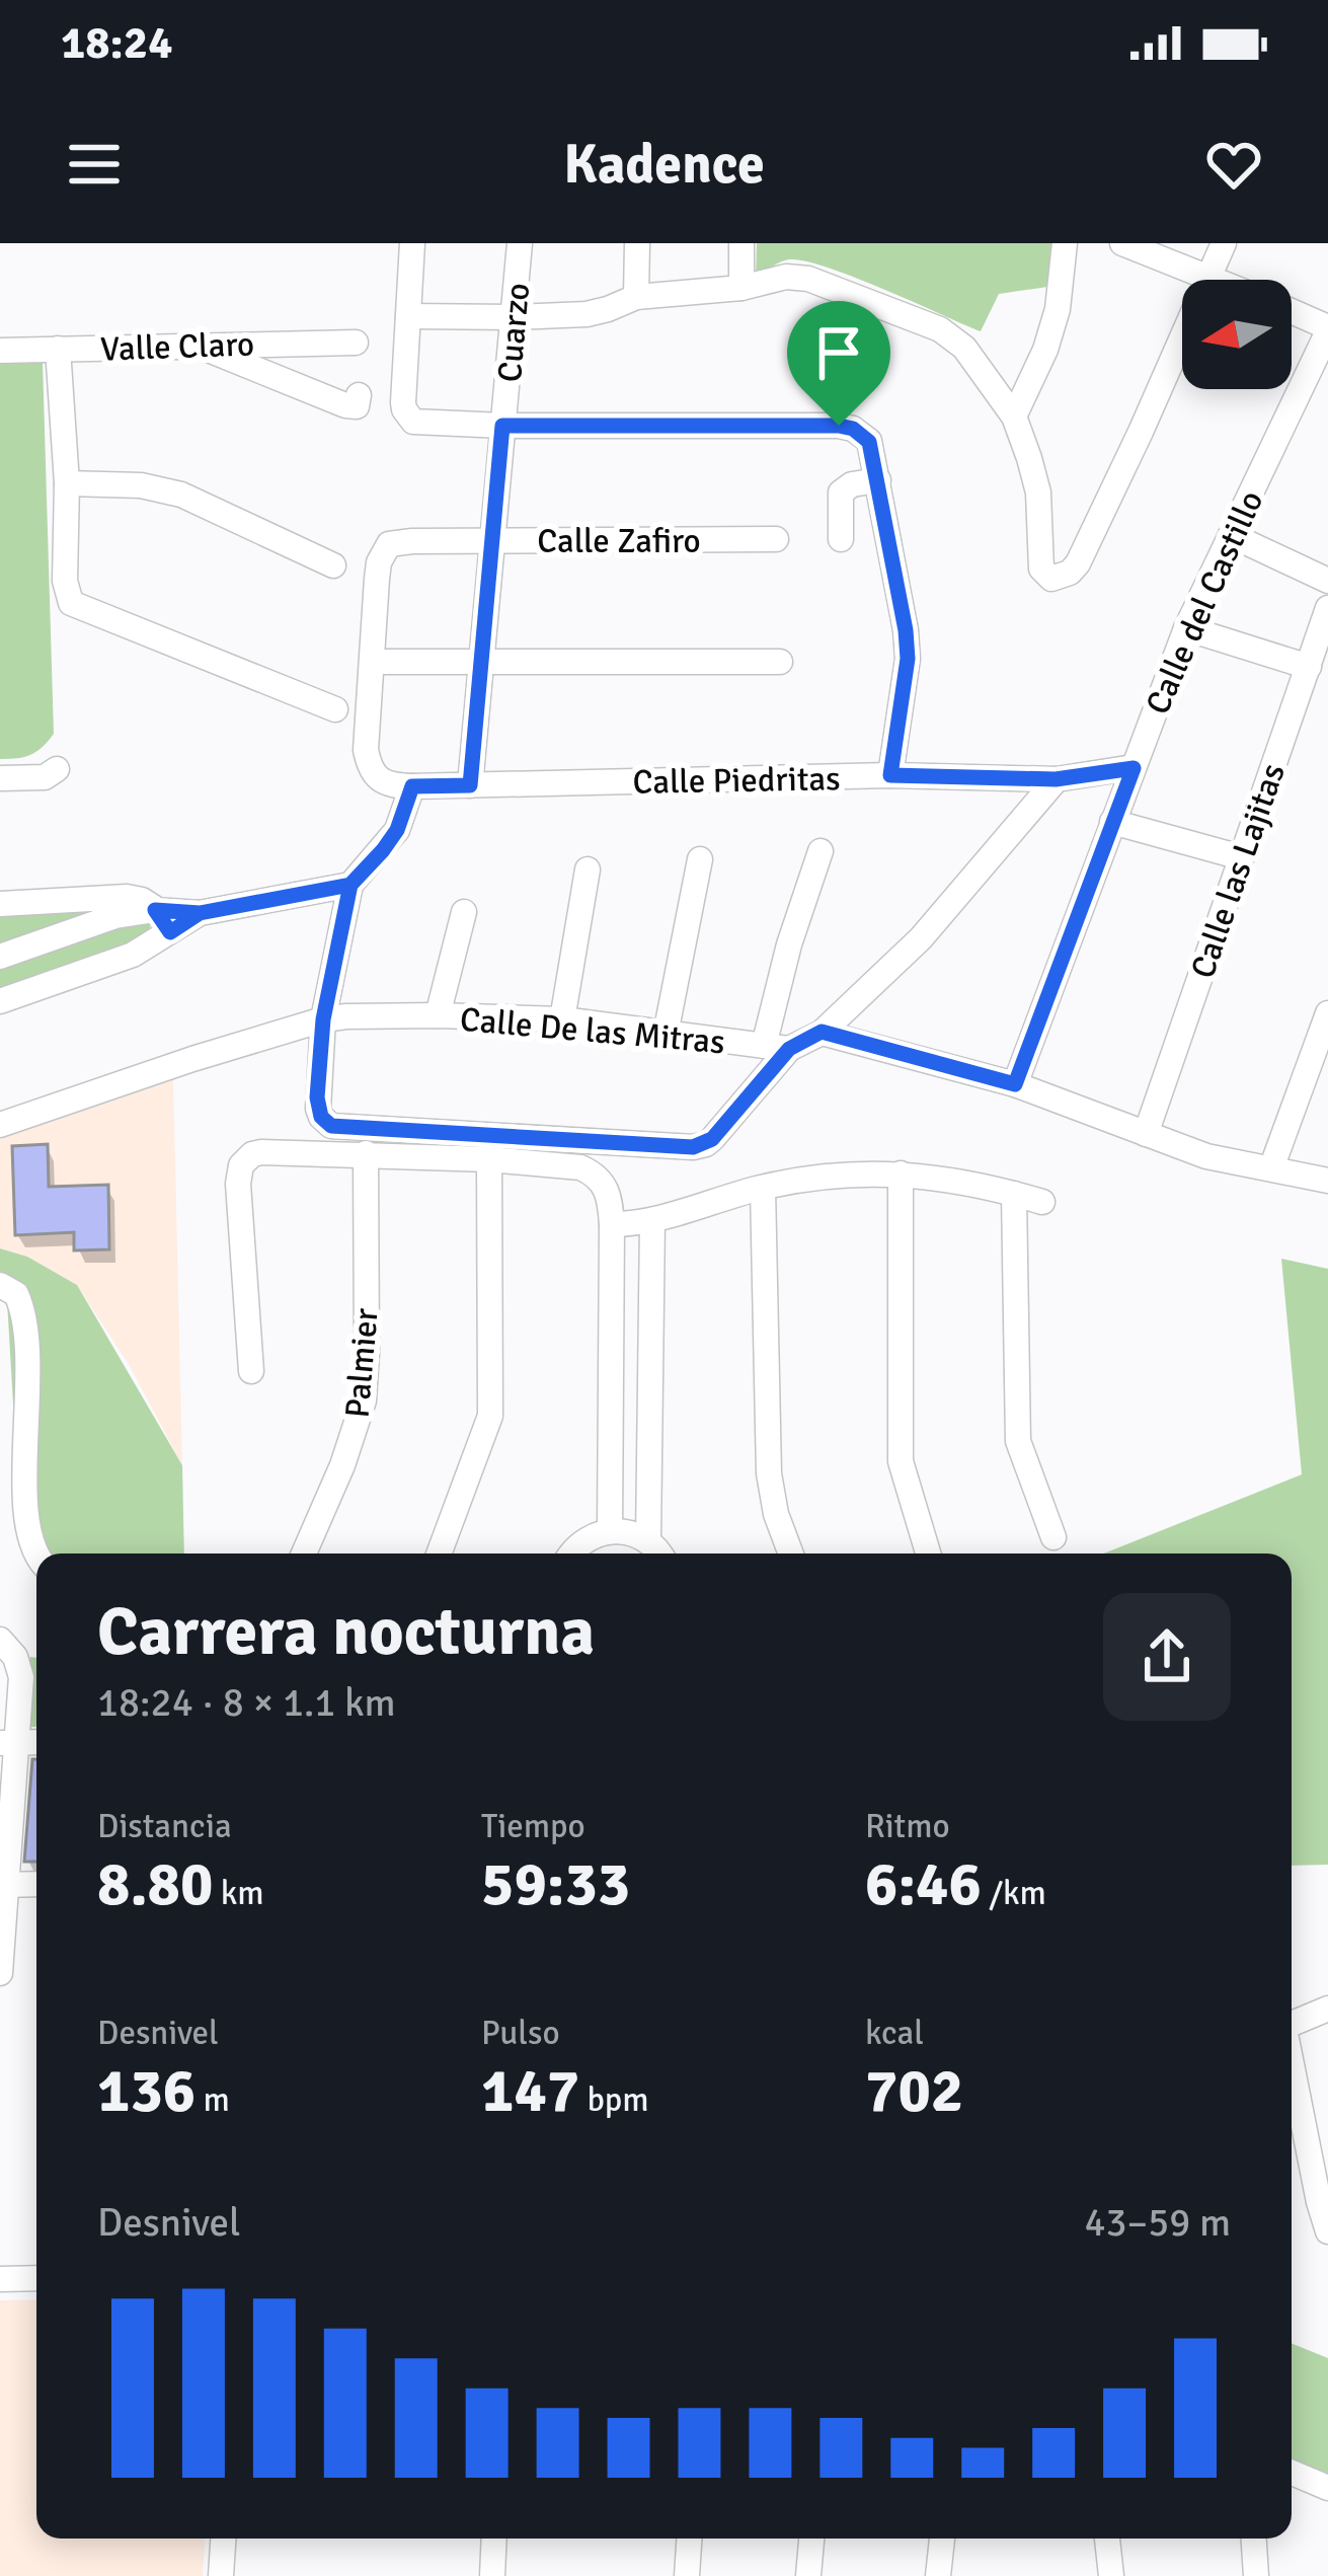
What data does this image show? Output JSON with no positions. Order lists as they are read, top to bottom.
{
  "streets": {
    "street": [
      "Cuarzo",
      "Valle Claro",
      "Calle Zafiro",
      "Calle del Castillo",
      "Calle Piedritas",
      "Calle las Lajitas",
      "Calle De las Mitras",
      "Palmier"
    ]
  },
  "crossings": [
    ["Cuarzo", "Calle Zafiro"],
    ["Cuarzo", "Calle Piedritas"],
    ["Calle Zafiro", "Calle Piedritas"],
    ["Calle del Castillo", "Calle Piedritas"]
  ],
  "north": "left",
  "page": {
    "status": "18:24",
    "header": "Kadence",
    "heading": ["Carrera nocturna", "18:24 · 8 × 1.1 km"],
    "stats": [
      ["Distancia", "8.80 km"],
      ["Tiempo", "59:33"],
      ["Ritmo", "6:46 /km"],
      ["Desnivel", "136 m"],
      ["Pulso", "147 bpm"],
      ["kcal", "702"]
    ],
    "chart": ["Desnivel", "43–59 m"]
  }
}
